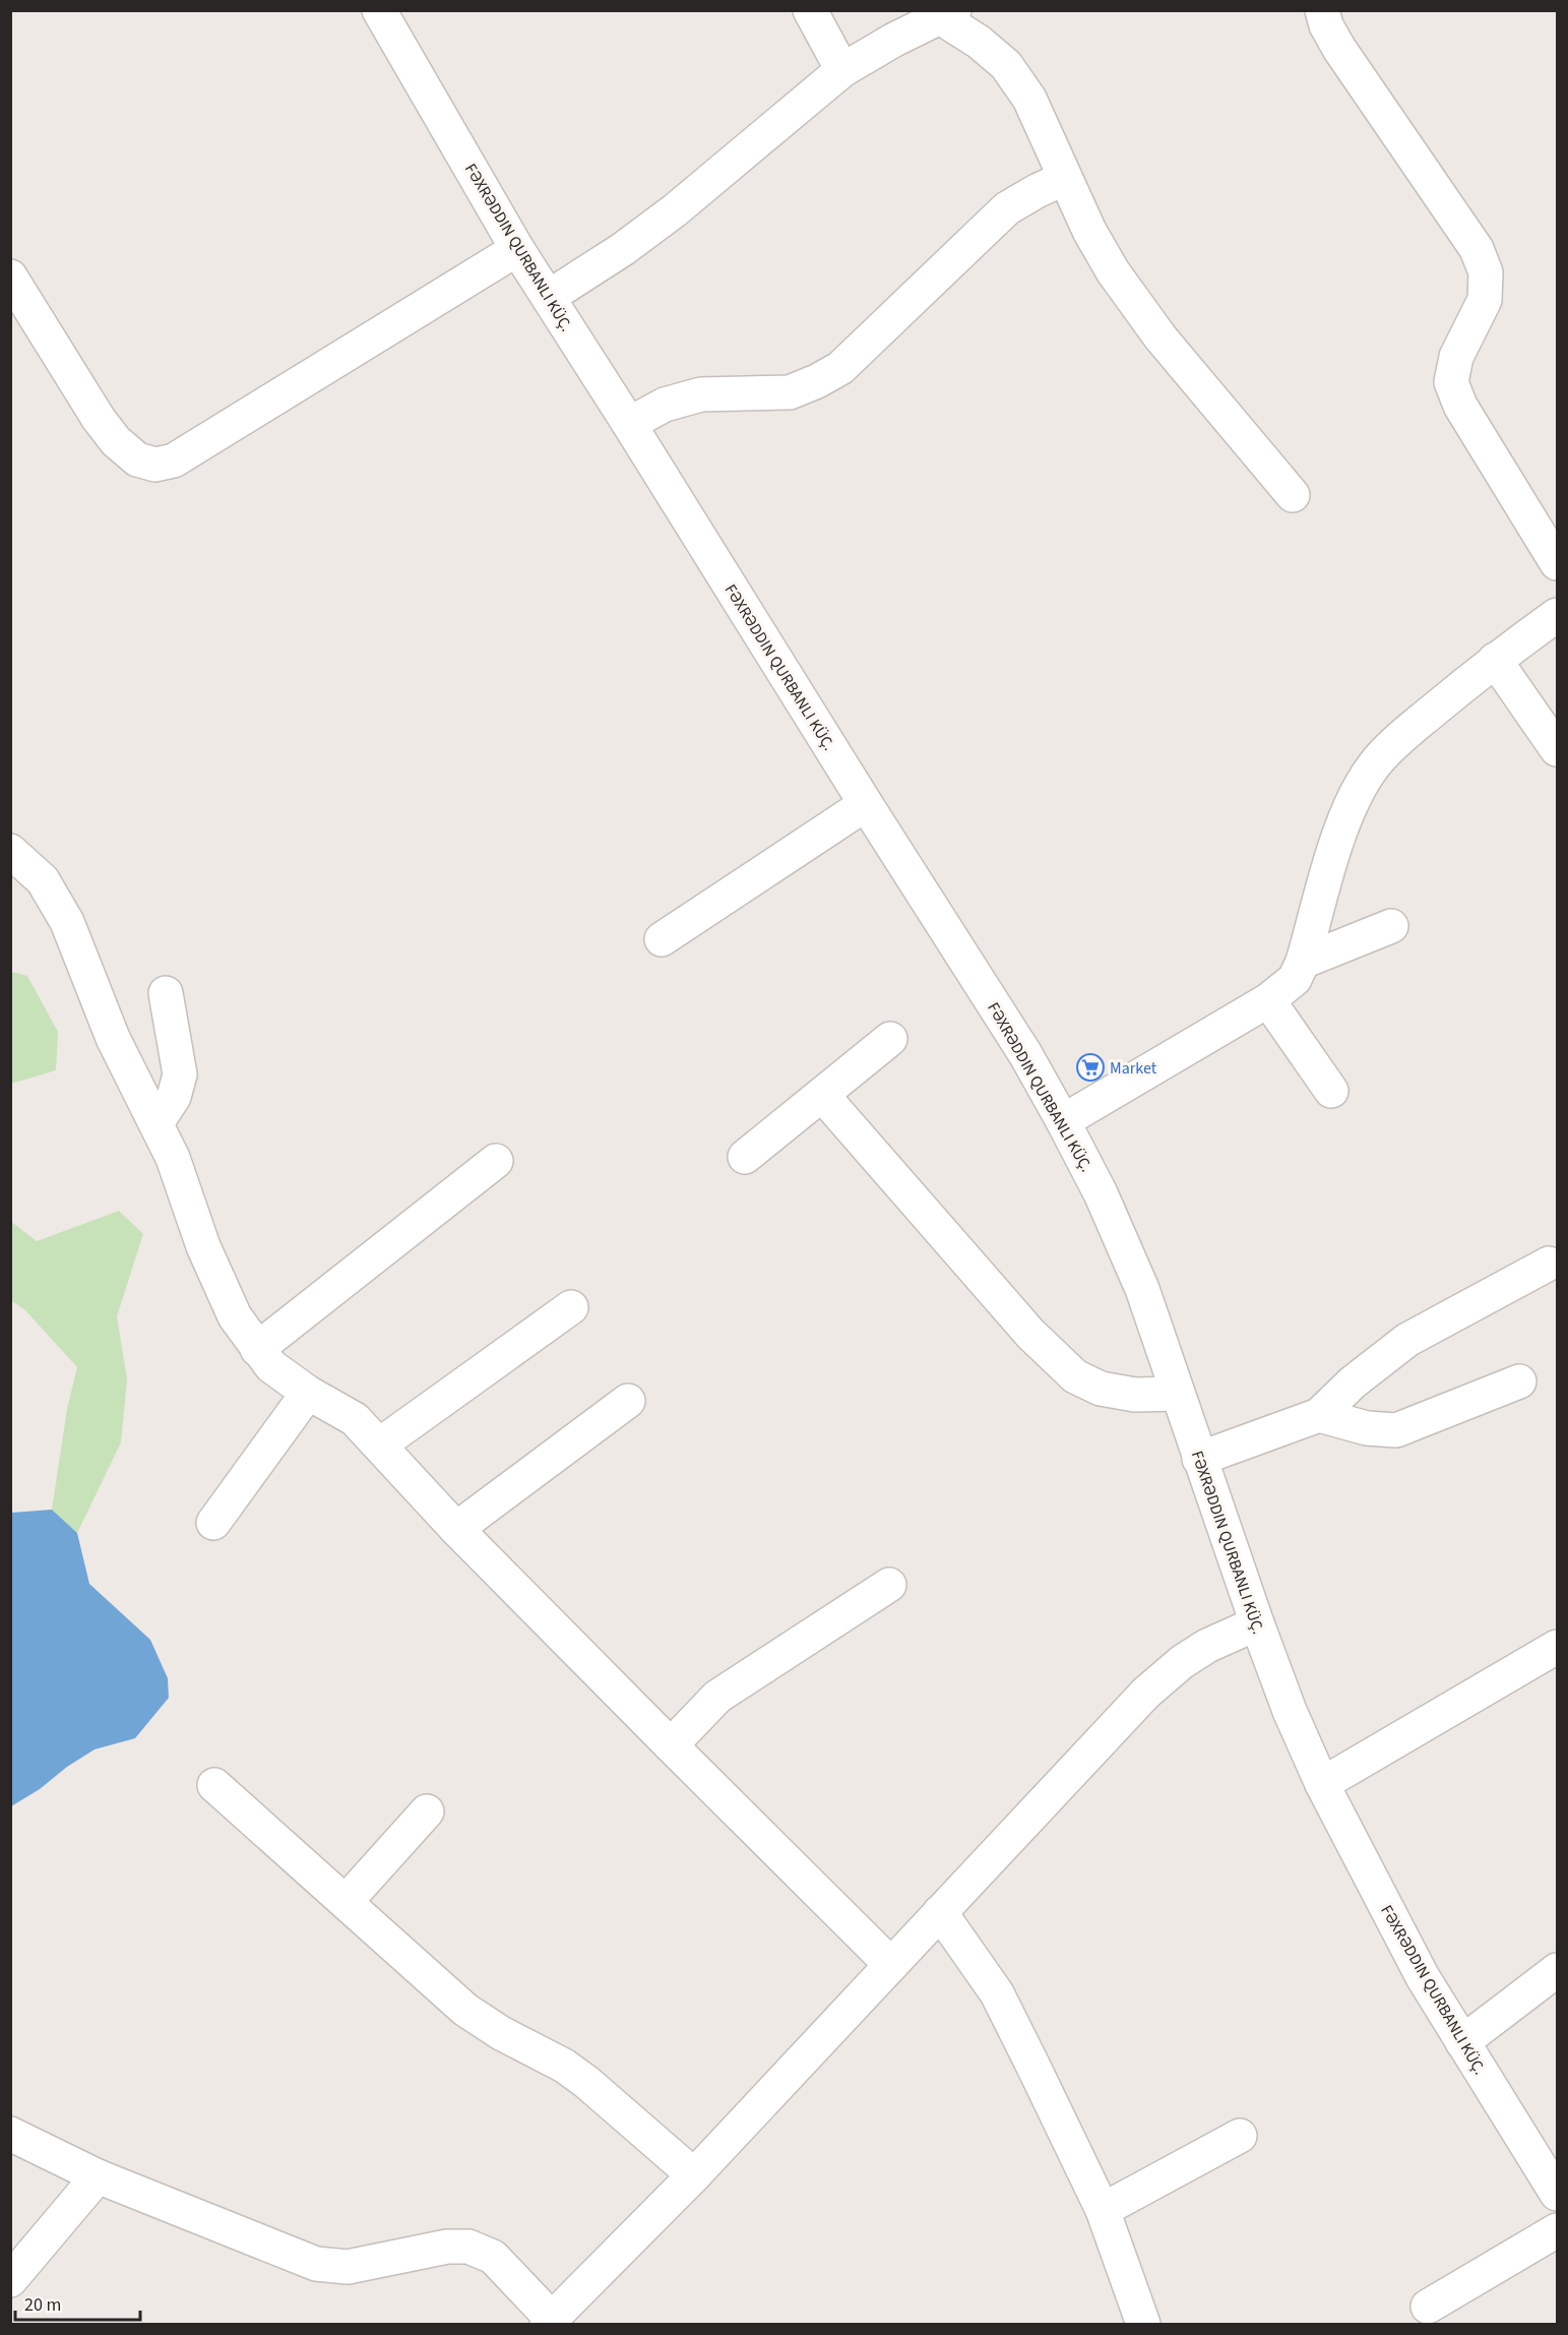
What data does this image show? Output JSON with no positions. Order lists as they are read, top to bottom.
{
  "places": {
    "supermarket": ["Market"]
  },
  "scale_bar": "20 m"
}
